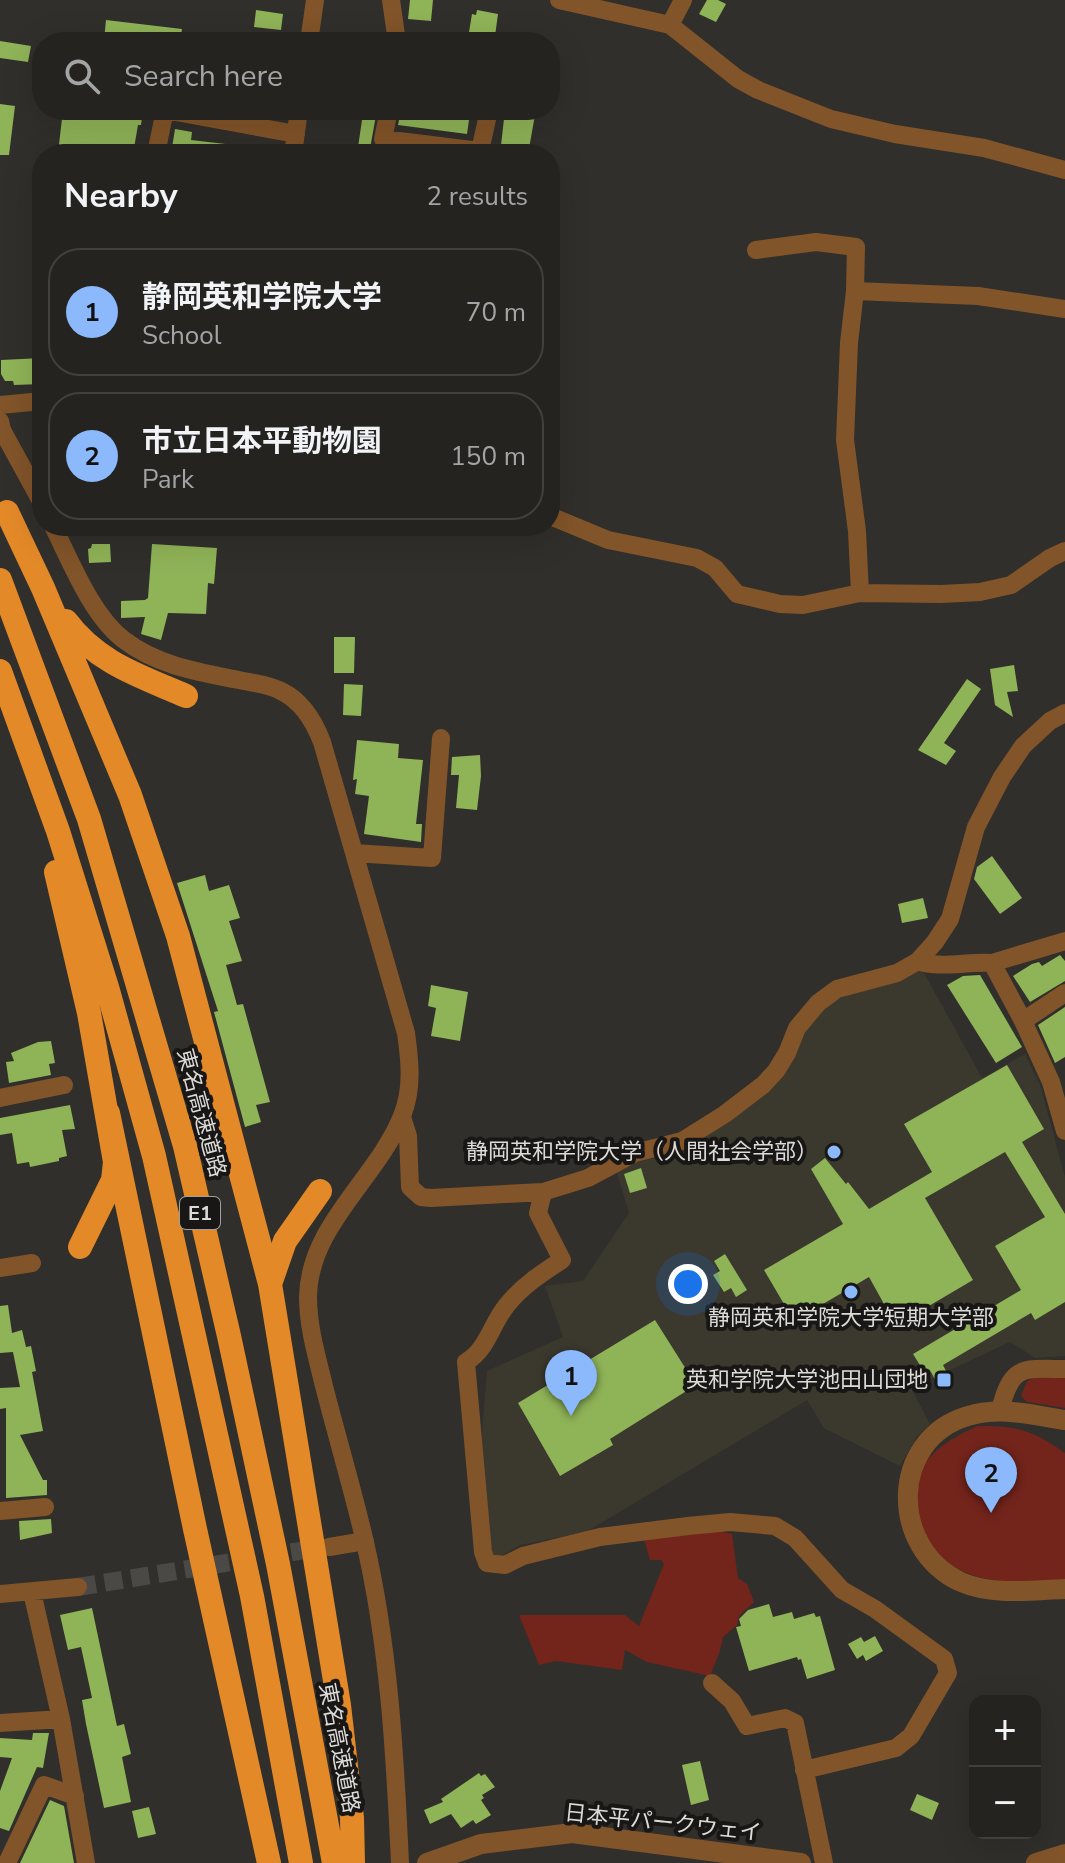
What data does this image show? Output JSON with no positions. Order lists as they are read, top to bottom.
{
  "streets": {
    "highway": ["東名高速道路", "E1"],
    "street": ["日本平パークウェイ"]
  },
  "places": {
    "other": ["静岡英和学院大学（人間社会学部）", "静岡英和学院大学短期大学部"],
    "transit": ["英和学院大学池田山団地"]
  },
  "page": {
    "search": "Search here",
    "heading": ["Nearby", "2 results"],
    "list": [
      {
        "mark": "1",
        "name": "静岡英和学院大学",
        "note": "School",
        "value": "70 m"
      },
      {
        "mark": "2",
        "name": "市立日本平動物園",
        "note": "Park",
        "value": "150 m"
      }
    ],
    "pins": ["1", "2"],
    "map_buttons": ["+", "−"]
  }
}
